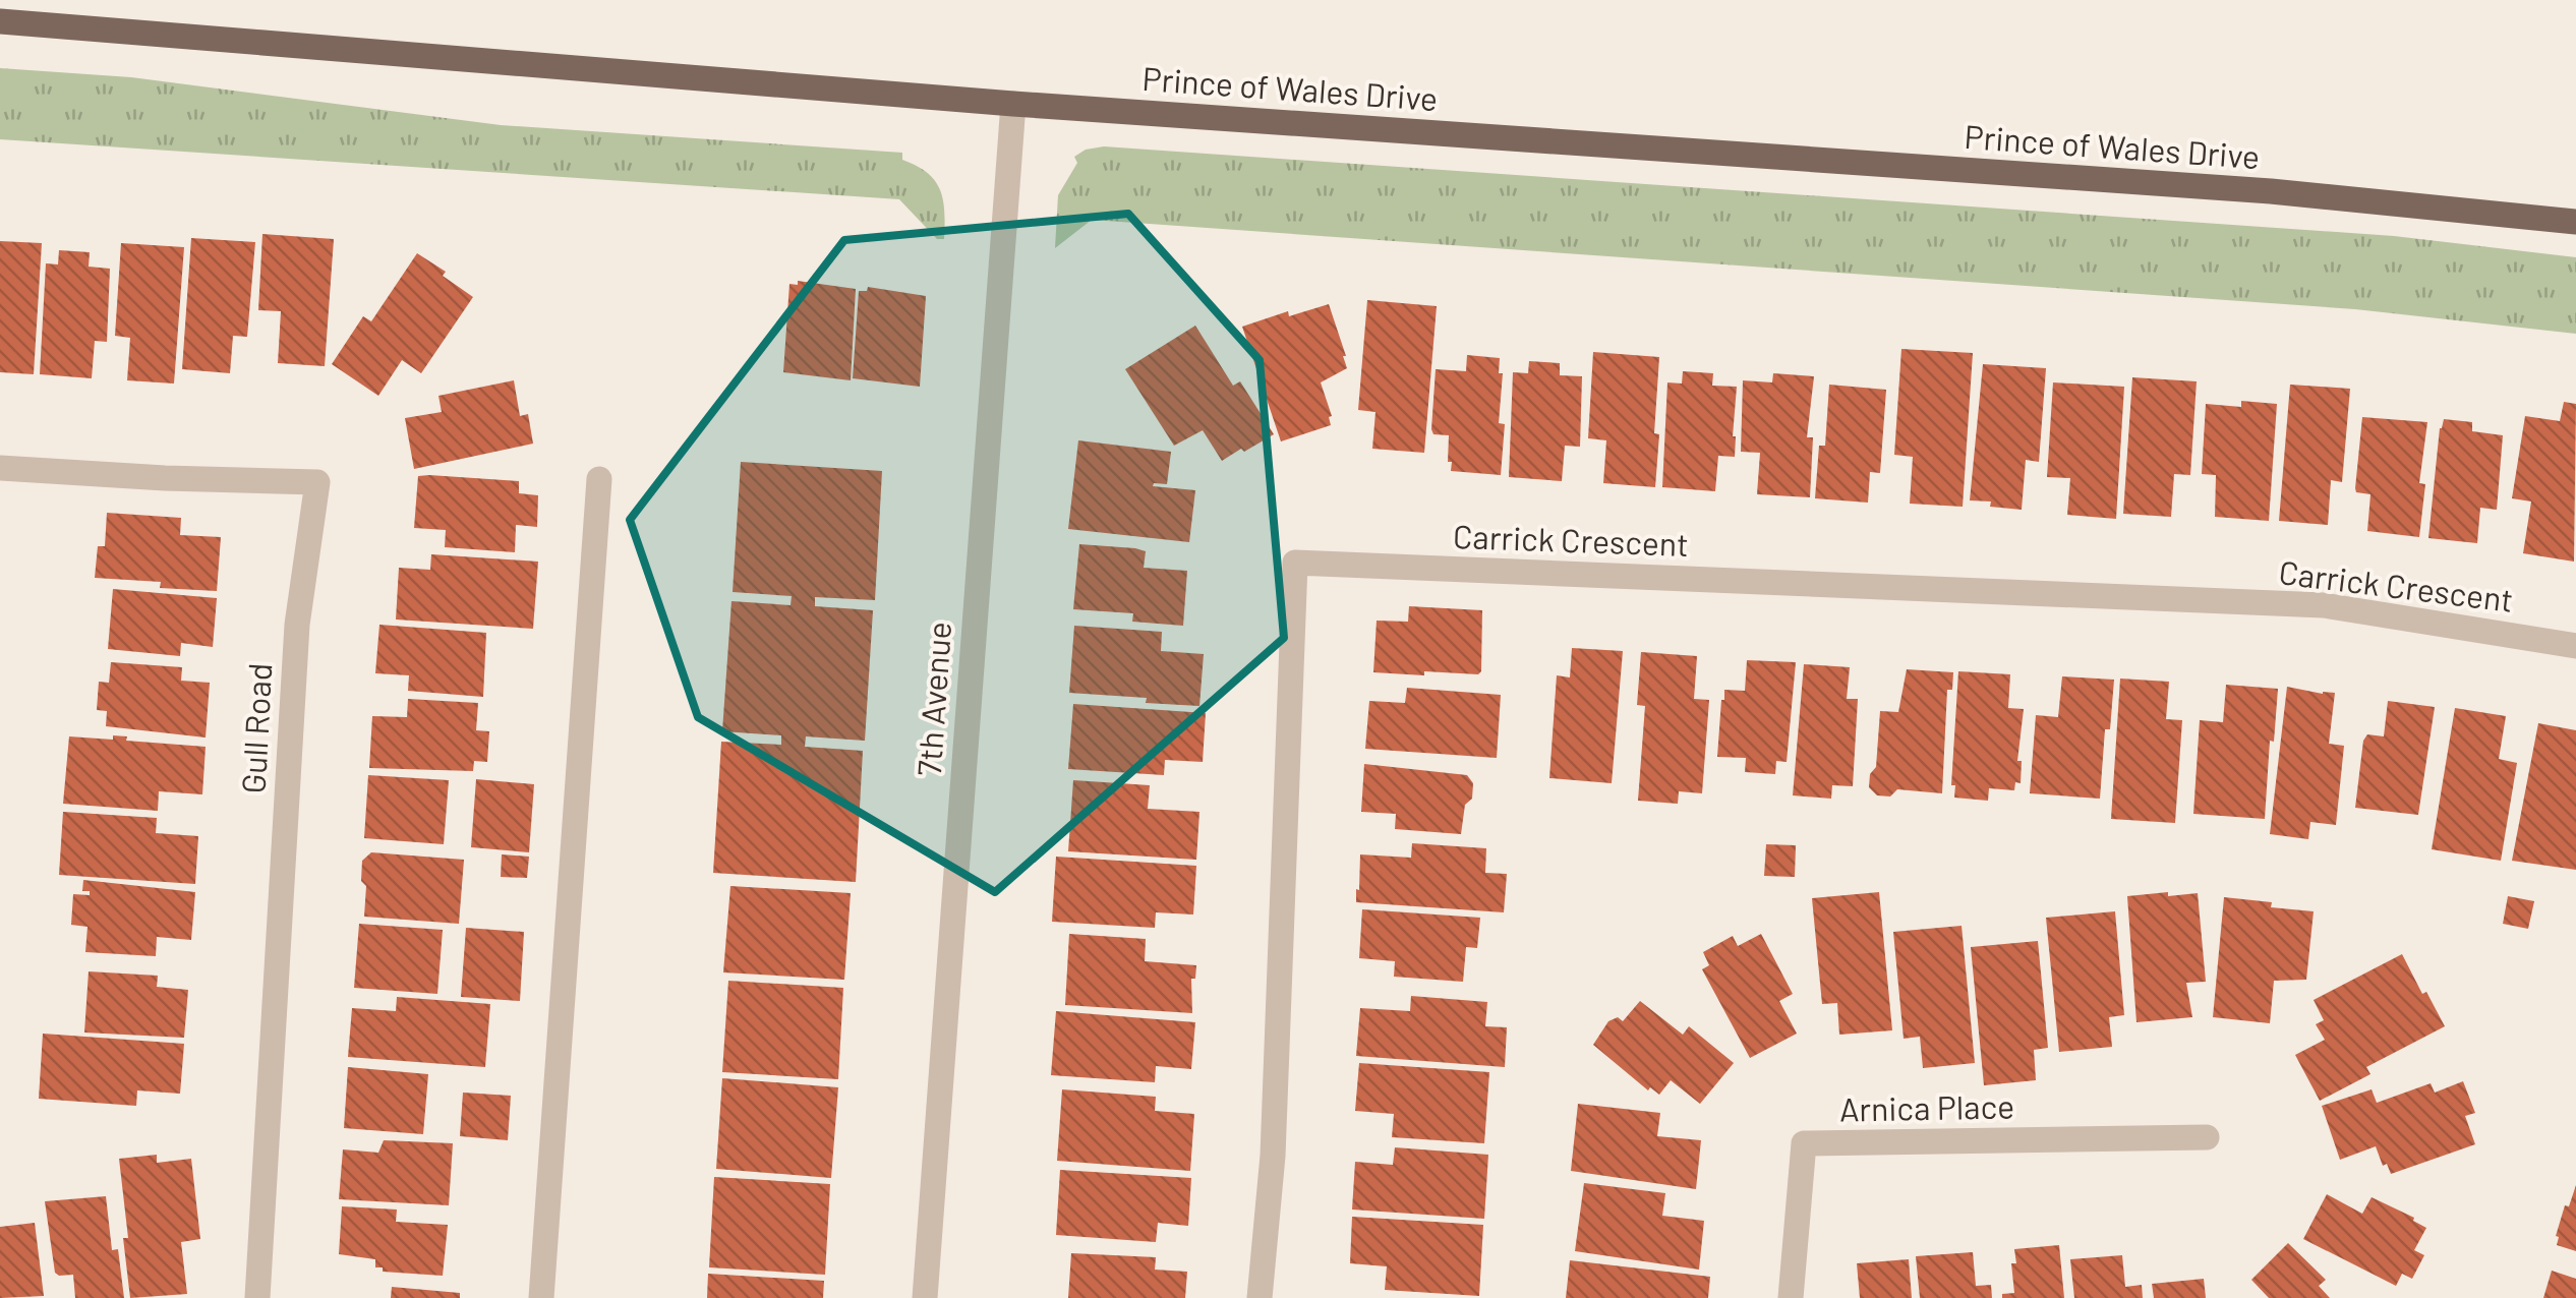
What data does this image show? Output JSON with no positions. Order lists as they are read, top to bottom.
{
  "streets": {
    "main road": ["Prince of Wales Drive"],
    "street": [
      "Carrick Crescent",
      "7th Avenue",
      "Gull Road",
      "Arnica Place"
    ]
  },
  "crossings": [
    ["Prince of Wales Drive", "7th Avenue"]
  ]
}
